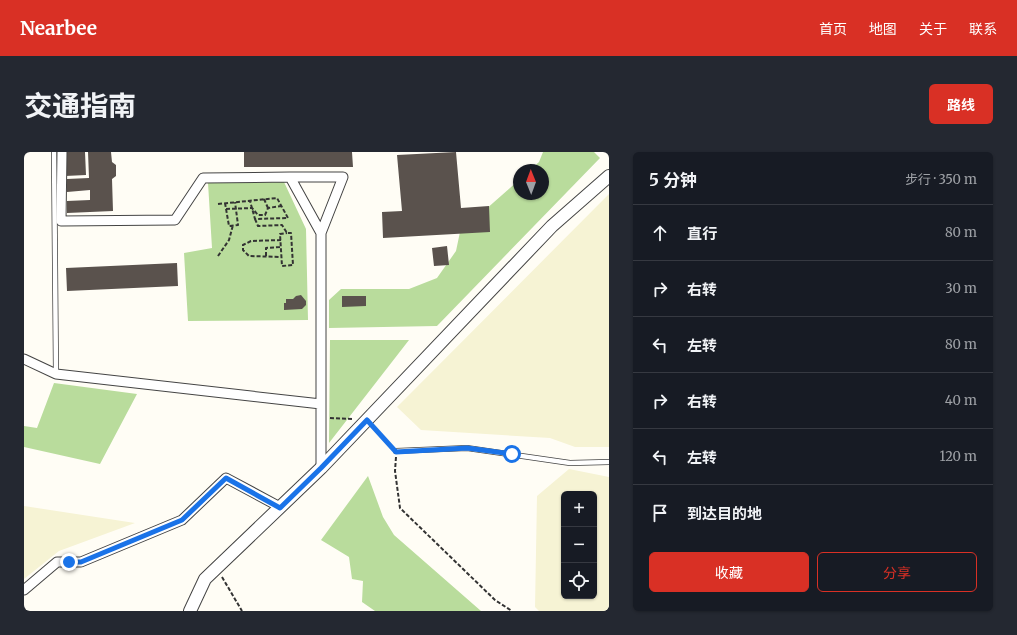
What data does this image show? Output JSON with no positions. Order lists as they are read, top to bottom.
{
  "north": "top",
  "page": {
    "header": "Nearbee",
    "nav": [
      "首页",
      "地图",
      "关于",
      "联系"
    ],
    "title": "交通指南",
    "buttons": [
      "路线",
      ["收藏", "分享"]
    ],
    "heading": ["5 分钟", "步行 · 350 m"],
    "list": [
      ["直行", "80 m"],
      ["右转", "30 m"],
      ["左转", "80 m"],
      ["右转", "40 m"],
      ["左转", "120 m"],
      "到达目的地"
    ],
    "map_buttons": ["+", "−"]
  }
}
